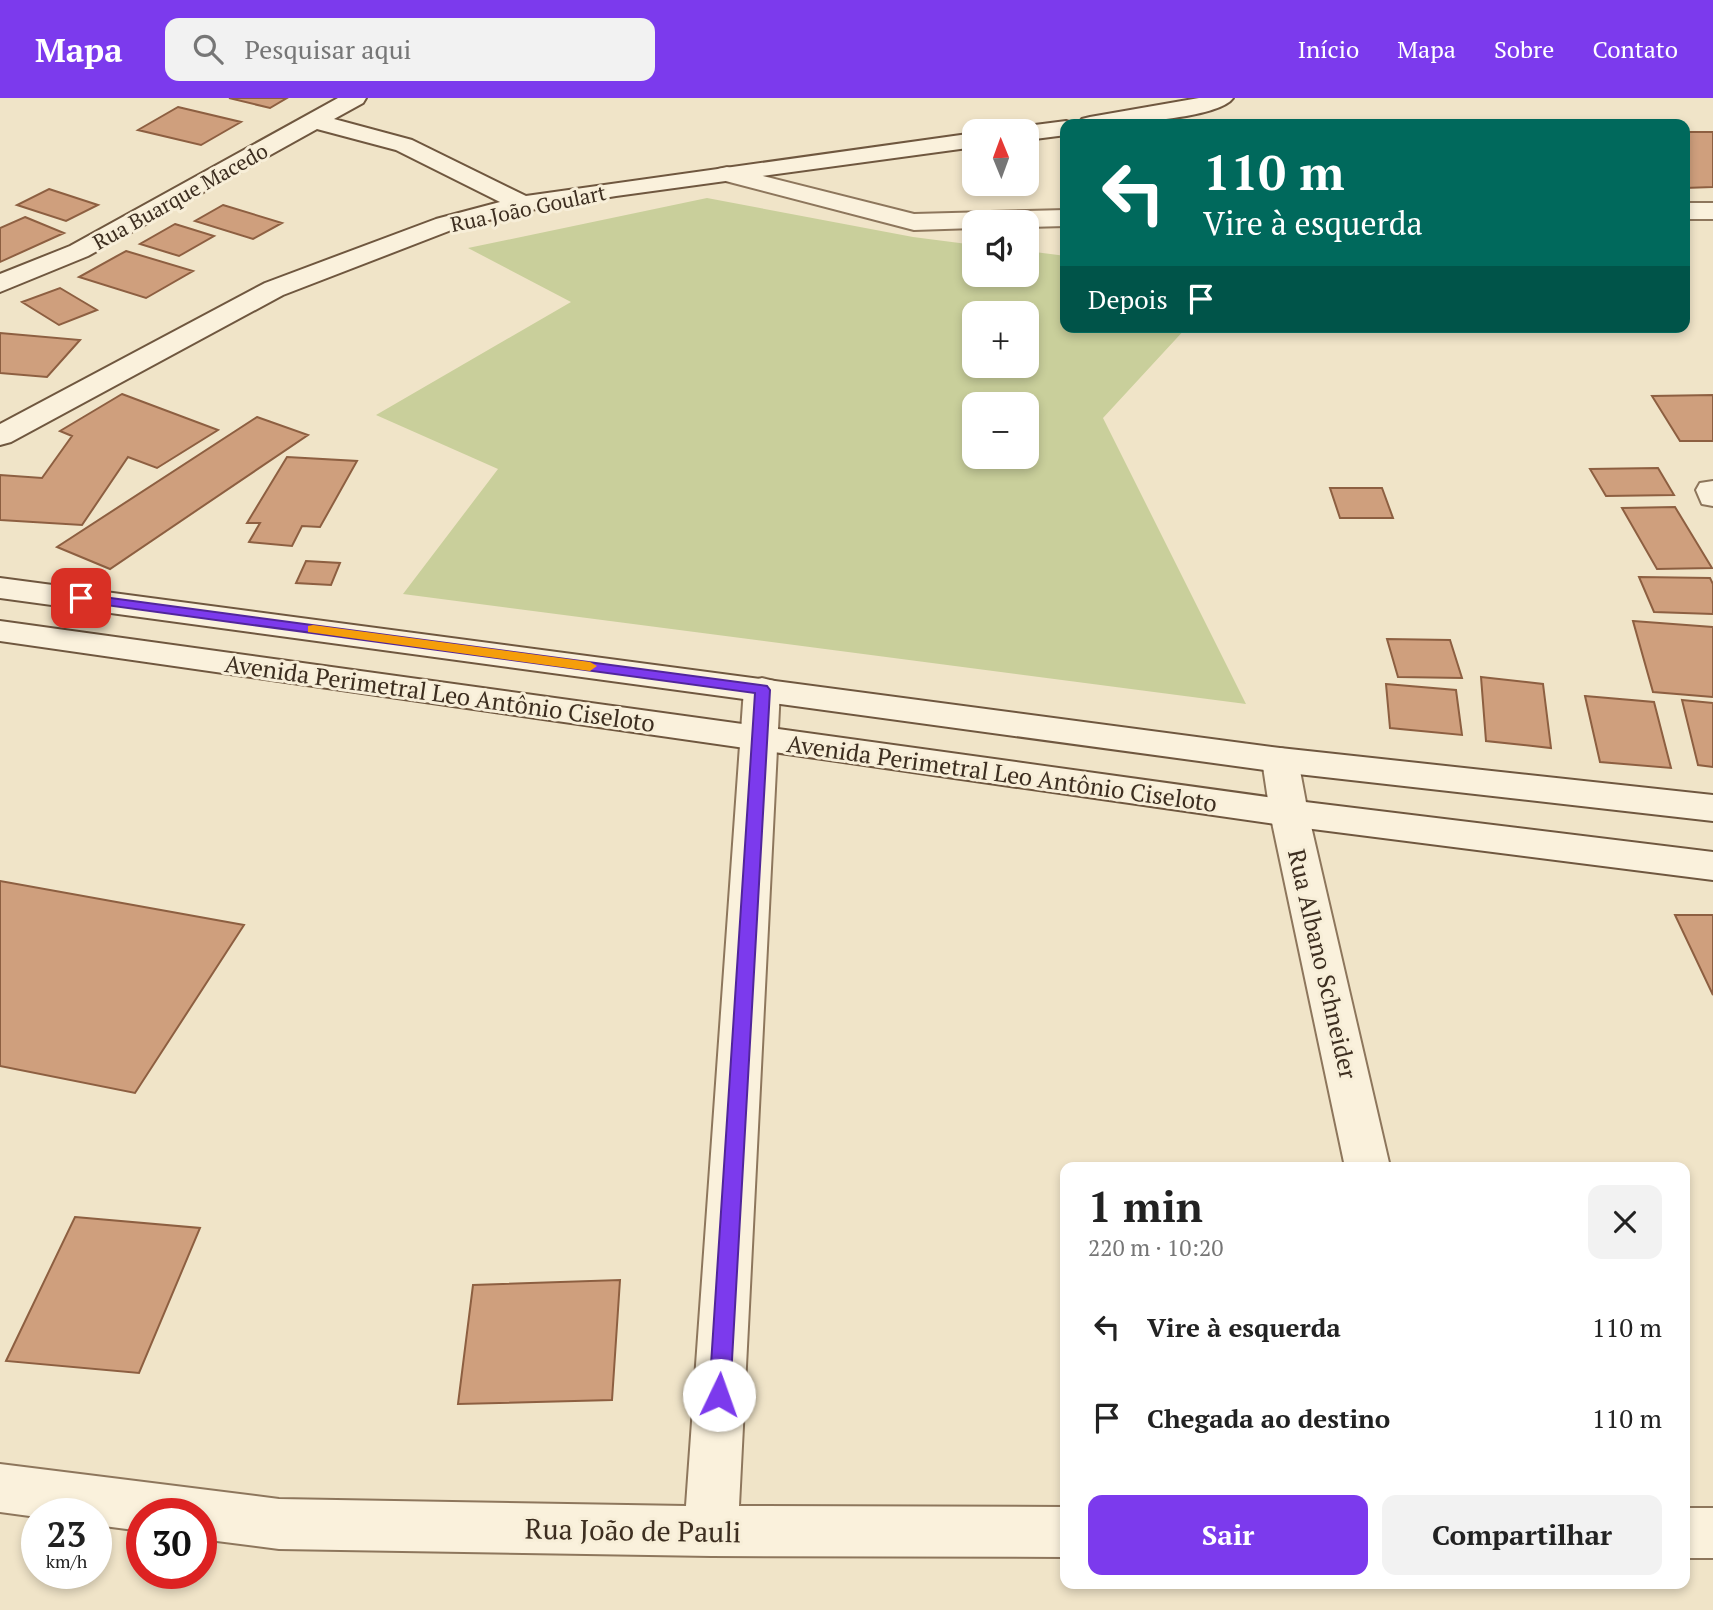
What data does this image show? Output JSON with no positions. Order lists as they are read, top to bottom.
{
  "streets": {
    "street": [
      "Rua Buarque Macedo",
      "Rua João Goulart",
      "Avenida Perimetral Leo Antônio Ciseloto",
      "Rua Albano Schneider",
      "Rua João de Pauli"
    ]
  },
  "crossings": [
    ["Avenida Perimetral Leo Antônio Ciseloto", "Rua Albano Schneider"]
  ],
  "north": "top",
  "page": {
    "header": "Mapa",
    "search": "Pesquisar aqui",
    "nav": [
      "Início",
      "Mapa",
      "Sobre",
      "Contato"
    ],
    "map_buttons": ["+", "−"],
    "turn": ["110 m", "Vire à esquerda"],
    "then": "Depois",
    "heading": ["1 min", "220 m · 10:20"],
    "list": [
      {
        "name": "Vire à esquerda",
        "value": "110 m"
      },
      {
        "name": "Chegada ao destino",
        "value": "110 m"
      }
    ],
    "buttons": ["Sair", "Compartilhar"],
    "speed": "23 km/h",
    "limit": "30"
  }
}
